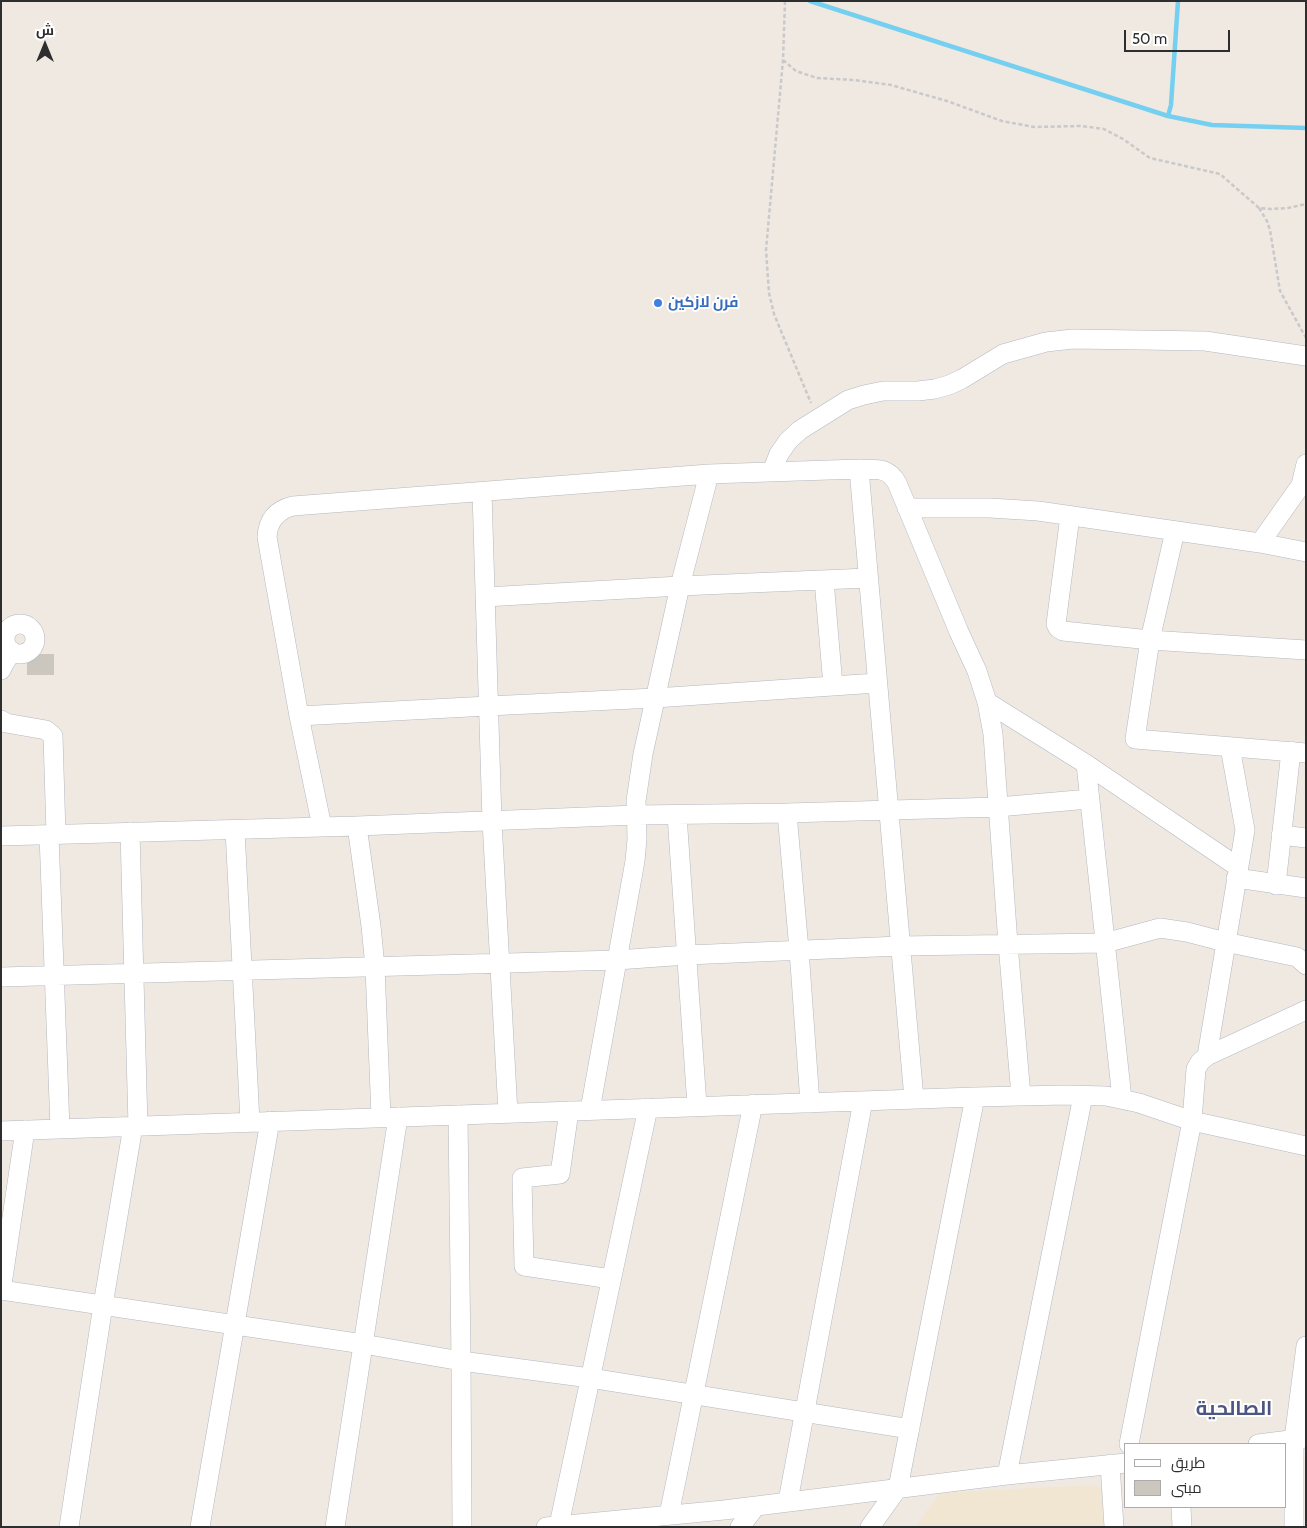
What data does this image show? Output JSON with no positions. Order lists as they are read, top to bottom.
{
  "districts": ["الصالحية"],
  "places": ["فرن لازكين"],
  "legend": ["طريق", "مبنى"],
  "scale_bar": "50 m",
  "north": "top"
}
